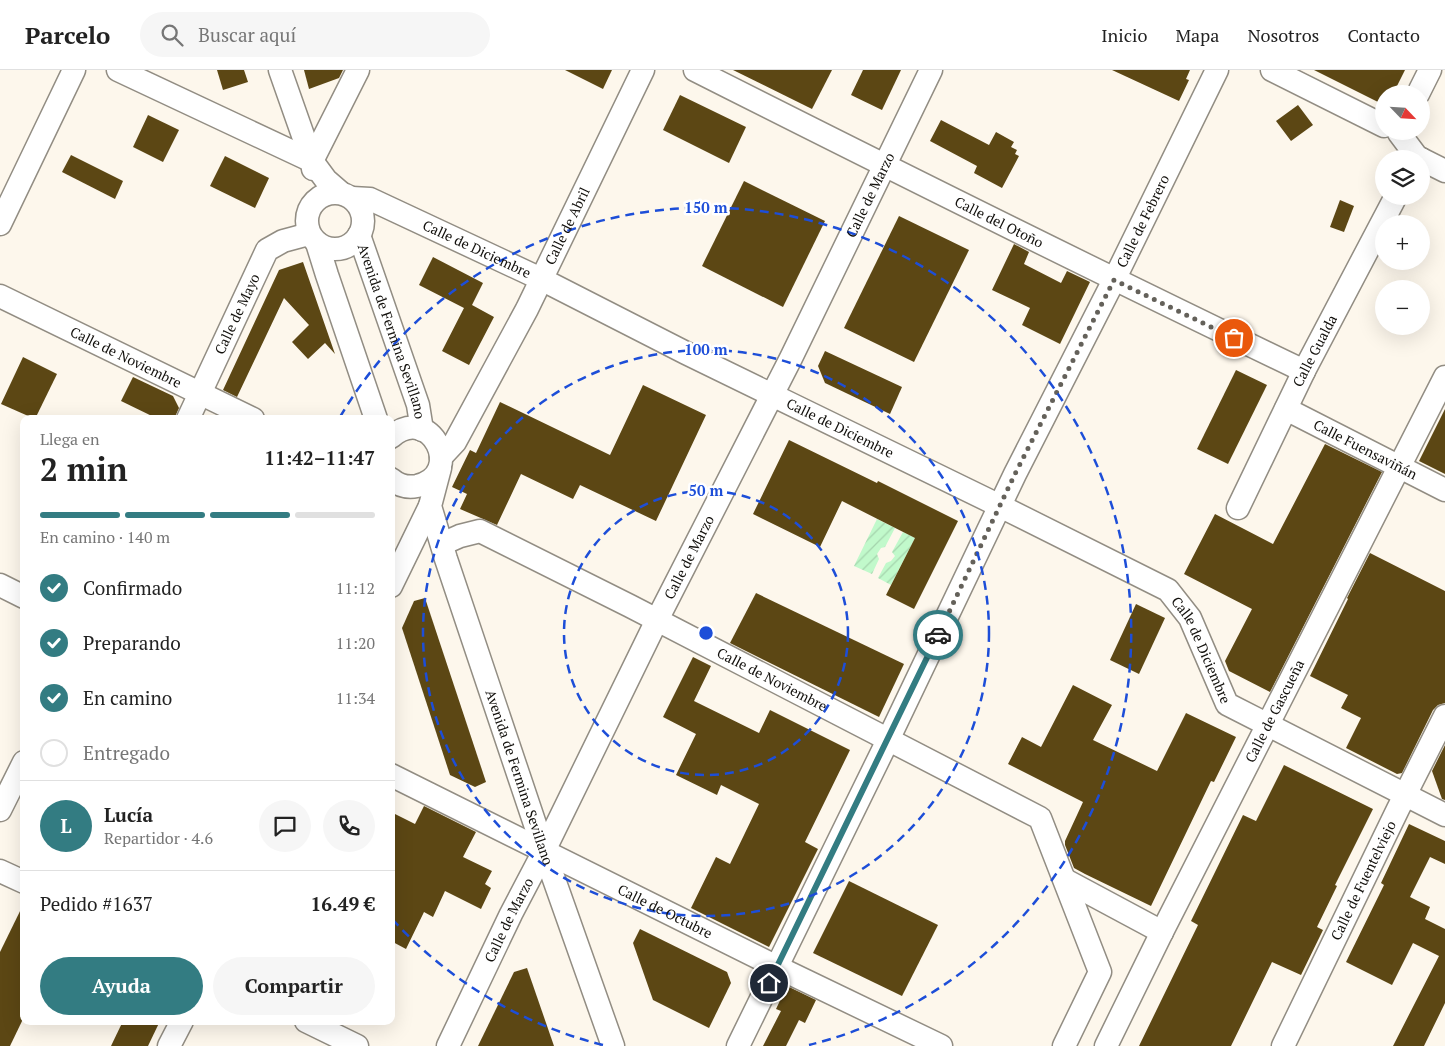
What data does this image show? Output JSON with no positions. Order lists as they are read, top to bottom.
{
  "streets": {
    "street": [
      "Calle de Marzo",
      "Calle de Febrero",
      "Calle del Otoño",
      "Calle de Abril",
      "Calle de Diciembre",
      "Calle de Mayo",
      "Avenida de Fermina Sevillano",
      "Calle Gualda",
      "Calle de Noviembre",
      "Calle Fuensaviñán",
      "Calle de Gascueña",
      "Calle de Fuentelviejo",
      "Calle de Octubre"
    ]
  },
  "crossings": [
    ["Calle de Marzo", "Calle del Otoño"],
    ["Calle de Marzo", "Calle de Diciembre"],
    ["Calle de Marzo", "Avenida de Fermina Sevillano"],
    ["Calle de Marzo", "Calle de Noviembre"],
    ["Calle de Marzo", "Calle de Octubre"],
    ["Calle de Febrero", "Calle del Otoño"],
    ["Calle de Febrero", "Calle de Diciembre"],
    ["Calle de Febrero", "Calle de Noviembre"],
    ["Calle de Febrero", "Calle de Octubre"],
    ["Calle del Otoño", "Calle Gualda"],
    ["Calle de Abril", "Calle de Diciembre"],
    ["Calle de Diciembre", "Calle de Mayo"],
    ["Calle de Diciembre", "Avenida de Fermina Sevillano"],
    ["Calle de Diciembre", "Calle de Gascueña"],
    ["Calle de Diciembre", "Calle de Fuentelviejo"],
    ["Calle de Mayo", "Avenida de Fermina Sevillano"],
    ["Calle de Mayo", "Calle de Noviembre"],
    ["Avenida de Fermina Sevillano", "Calle de Noviembre"],
    ["Avenida de Fermina Sevillano", "Calle de Octubre"],
    ["Calle Gualda", "Calle Fuensaviñán"],
    ["Calle Fuensaviñán", "Calle de Gascueña"]
  ],
  "north": "bottom right",
  "page": {
    "header": "Parcelo",
    "search": "Buscar aquí",
    "nav": [
      "Inicio",
      "Mapa",
      "Nosotros",
      "Contacto"
    ],
    "map_buttons": ["+", "−"],
    "heading": ["2 min", "Llega en", "11:42–11:47"],
    "panel": [
      "Lucía",
      "Repartidor · 4.6",
      "Pedido #1637",
      "16.49 €"
    ],
    "bar": "En camino · 140 m",
    "list": [
      ["Confirmado", "11:12"],
      ["Preparando", "11:20"],
      ["En camino", "11:34"],
      "Entregado"
    ],
    "round": "L",
    "buttons": ["Ayuda", "Compartir"]
  },
  "rings": ["150 m", "100 m", "50 m"]
}
